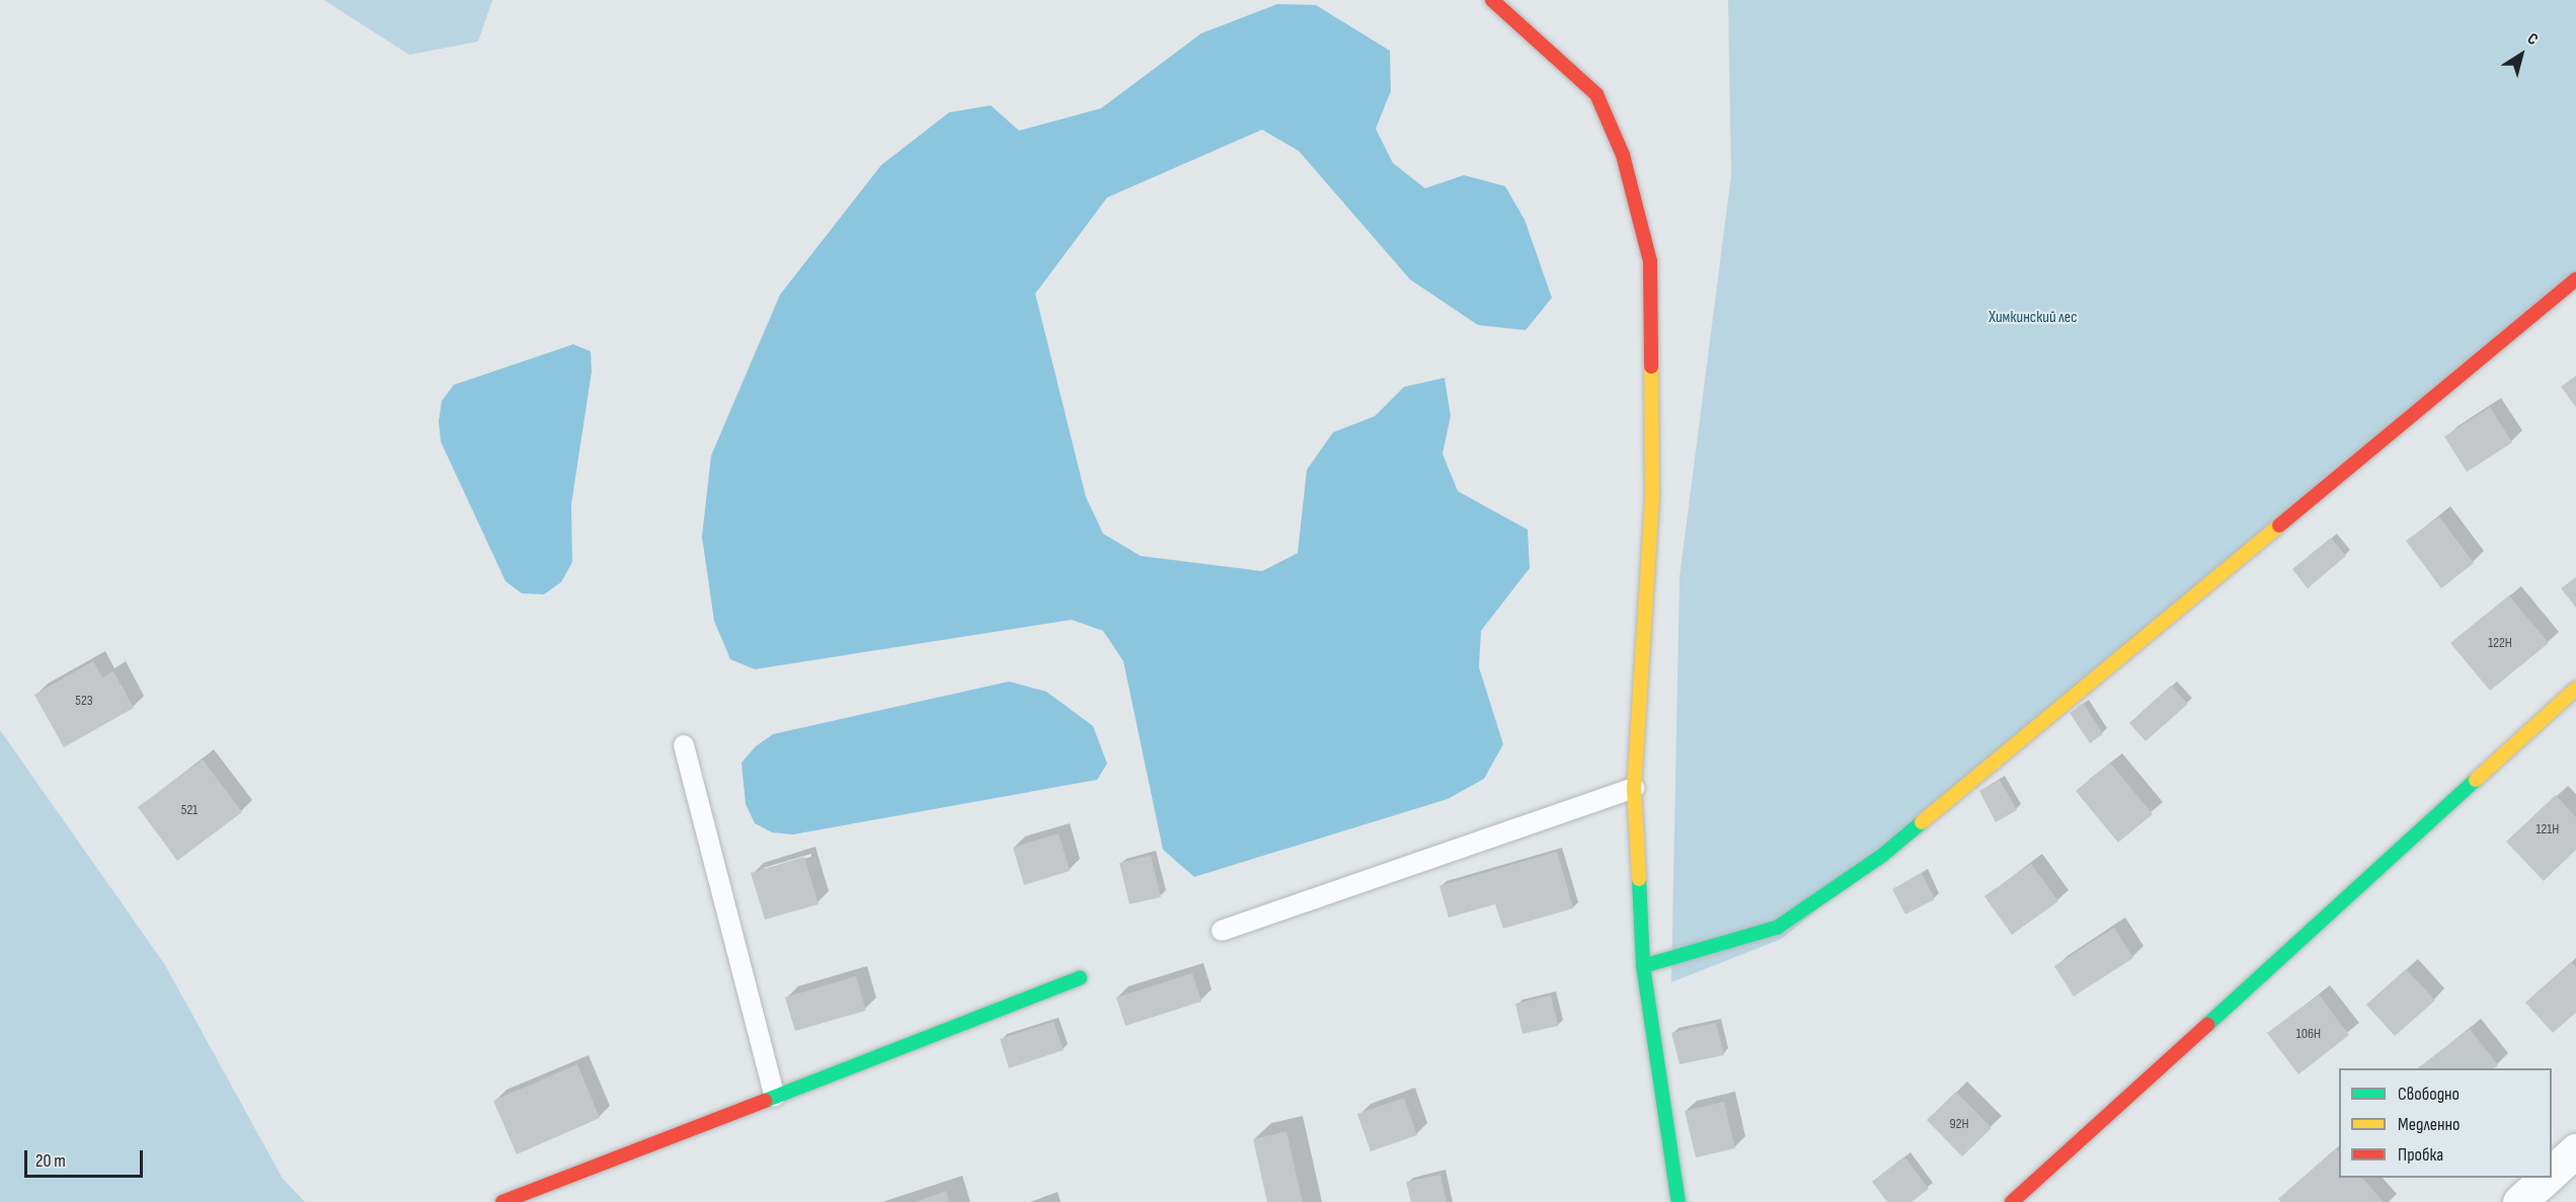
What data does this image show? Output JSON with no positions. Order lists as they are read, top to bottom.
{
  "parks": ["Химкинский лес"],
  "house_numbers": [
    "122Н",
    "523",
    "521",
    "121Н",
    "106Н",
    "92Н"
  ],
  "legend": ["Свободно", "Медленно", "Пробка"],
  "scale_bar": "20 m",
  "north": "top right"
}
